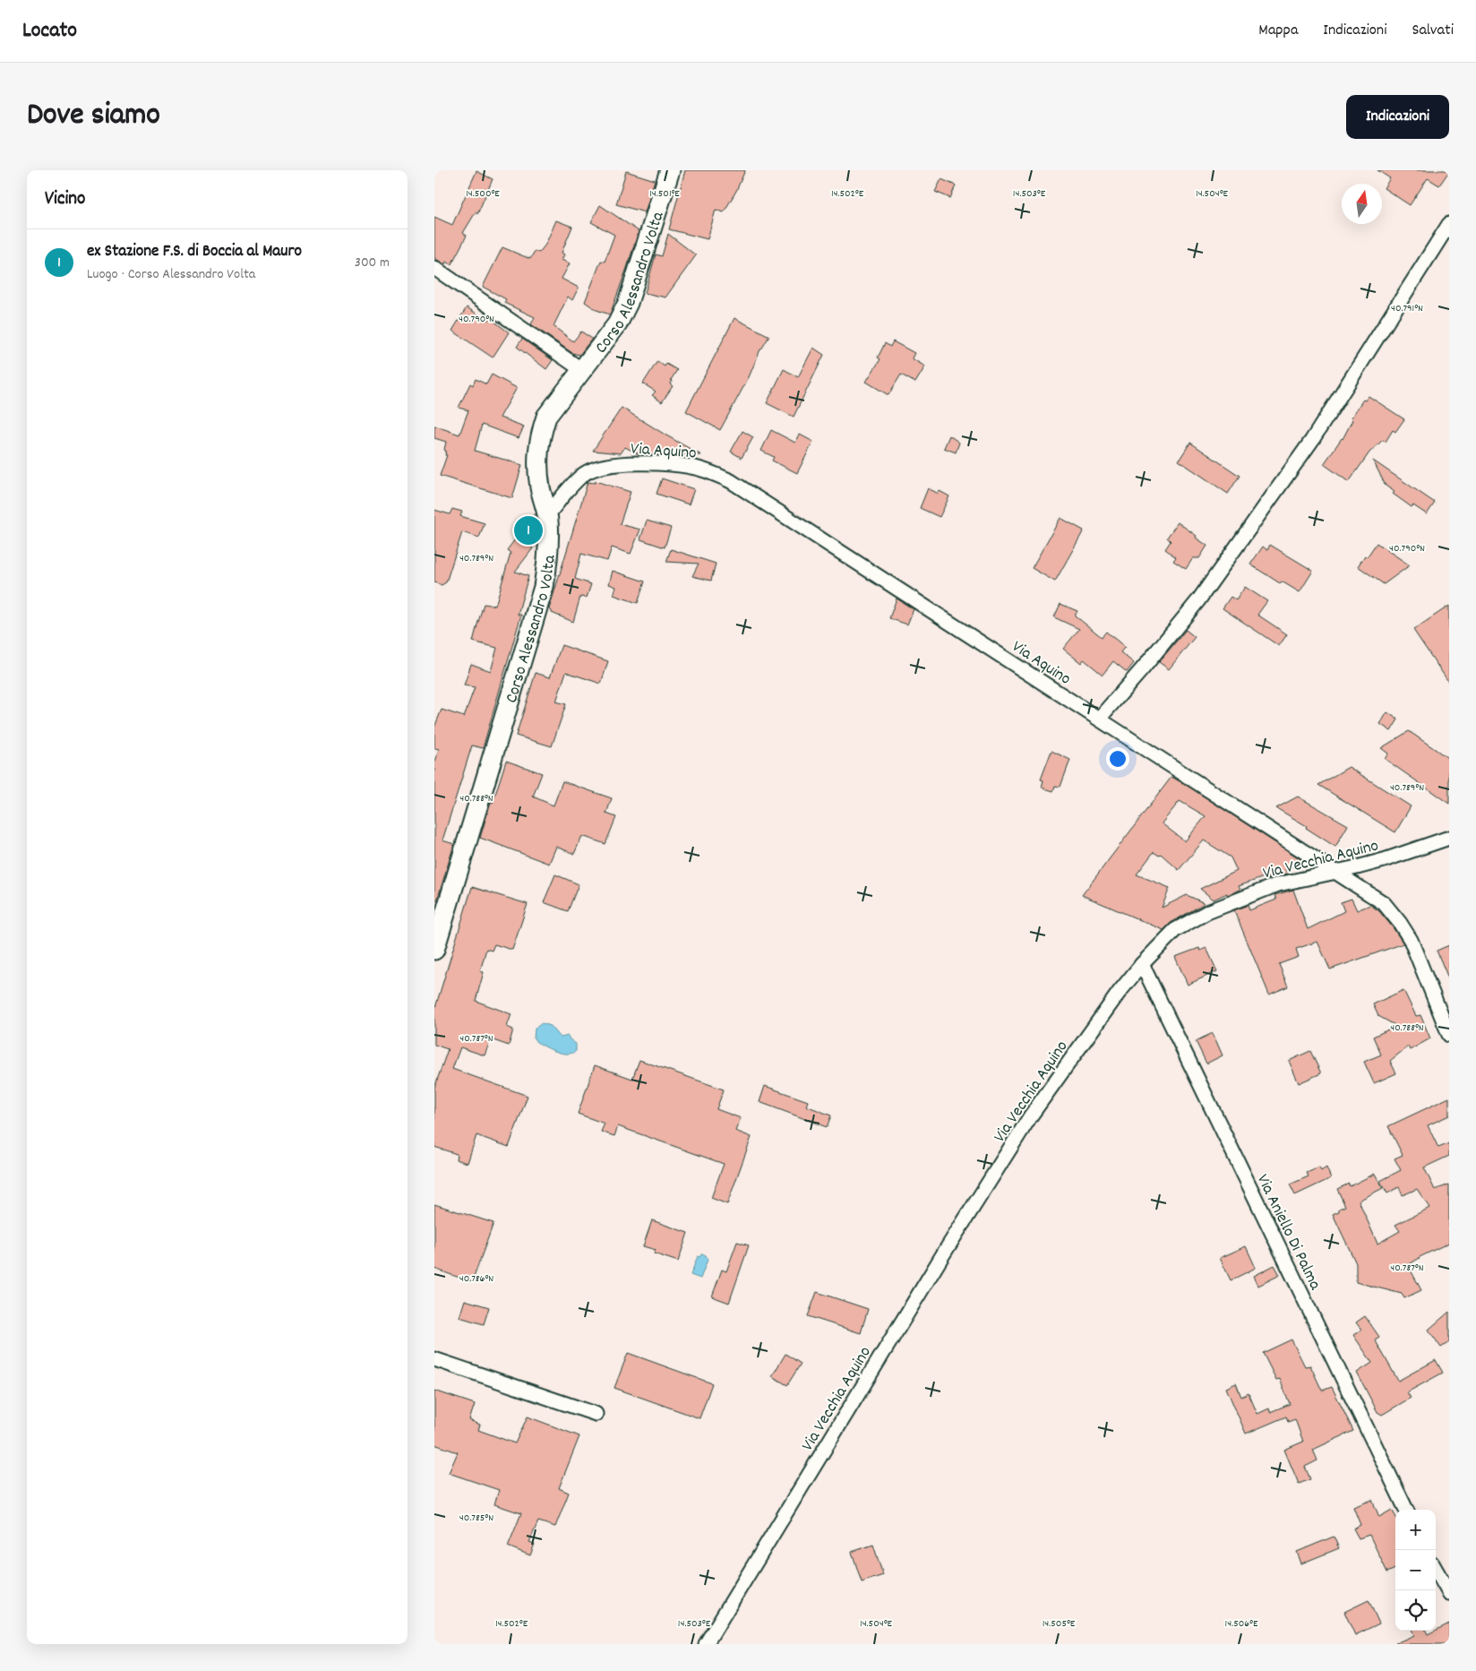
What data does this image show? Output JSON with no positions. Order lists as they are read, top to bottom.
{
  "streets": {
    "main road": ["Corso Alessandro Volta"],
    "street": ["Via Aquino", "Via Vecchia Aquino", "Via Aniello Di Palma"]
  },
  "crossings": [
    ["Corso Alessandro Volta", "Via Aquino"],
    ["Via Aquino", "Via Vecchia Aquino"],
    ["Via Vecchia Aquino", "Via Aniello Di Palma"]
  ],
  "north": "top",
  "page": {
    "header": "Locato",
    "nav": ["Mappa", "Indicazioni", "Salvati"],
    "title": "Dove siamo",
    "buttons": "Indicazioni",
    "heading": "Vicino",
    "list": [
      {
        "mark": "1",
        "name": "ex Stazione F.S. di Boccia al Mauro",
        "note": "Luogo · Corso Alessandro Volta",
        "value": "300 m"
      }
    ],
    "pins": "1",
    "map_buttons": ["+", "−"]
  },
  "coordinates": [
    "14.500°E",
    "14.501°E",
    "14.502°E",
    "14.503°E",
    "14.504°E",
    "40.791°N",
    "40.790°N",
    "40.789°N",
    "40.788°N",
    "40.787°N",
    "40.786°N",
    "40.785°N",
    "14.505°E",
    "14.506°E"
  ]
}
